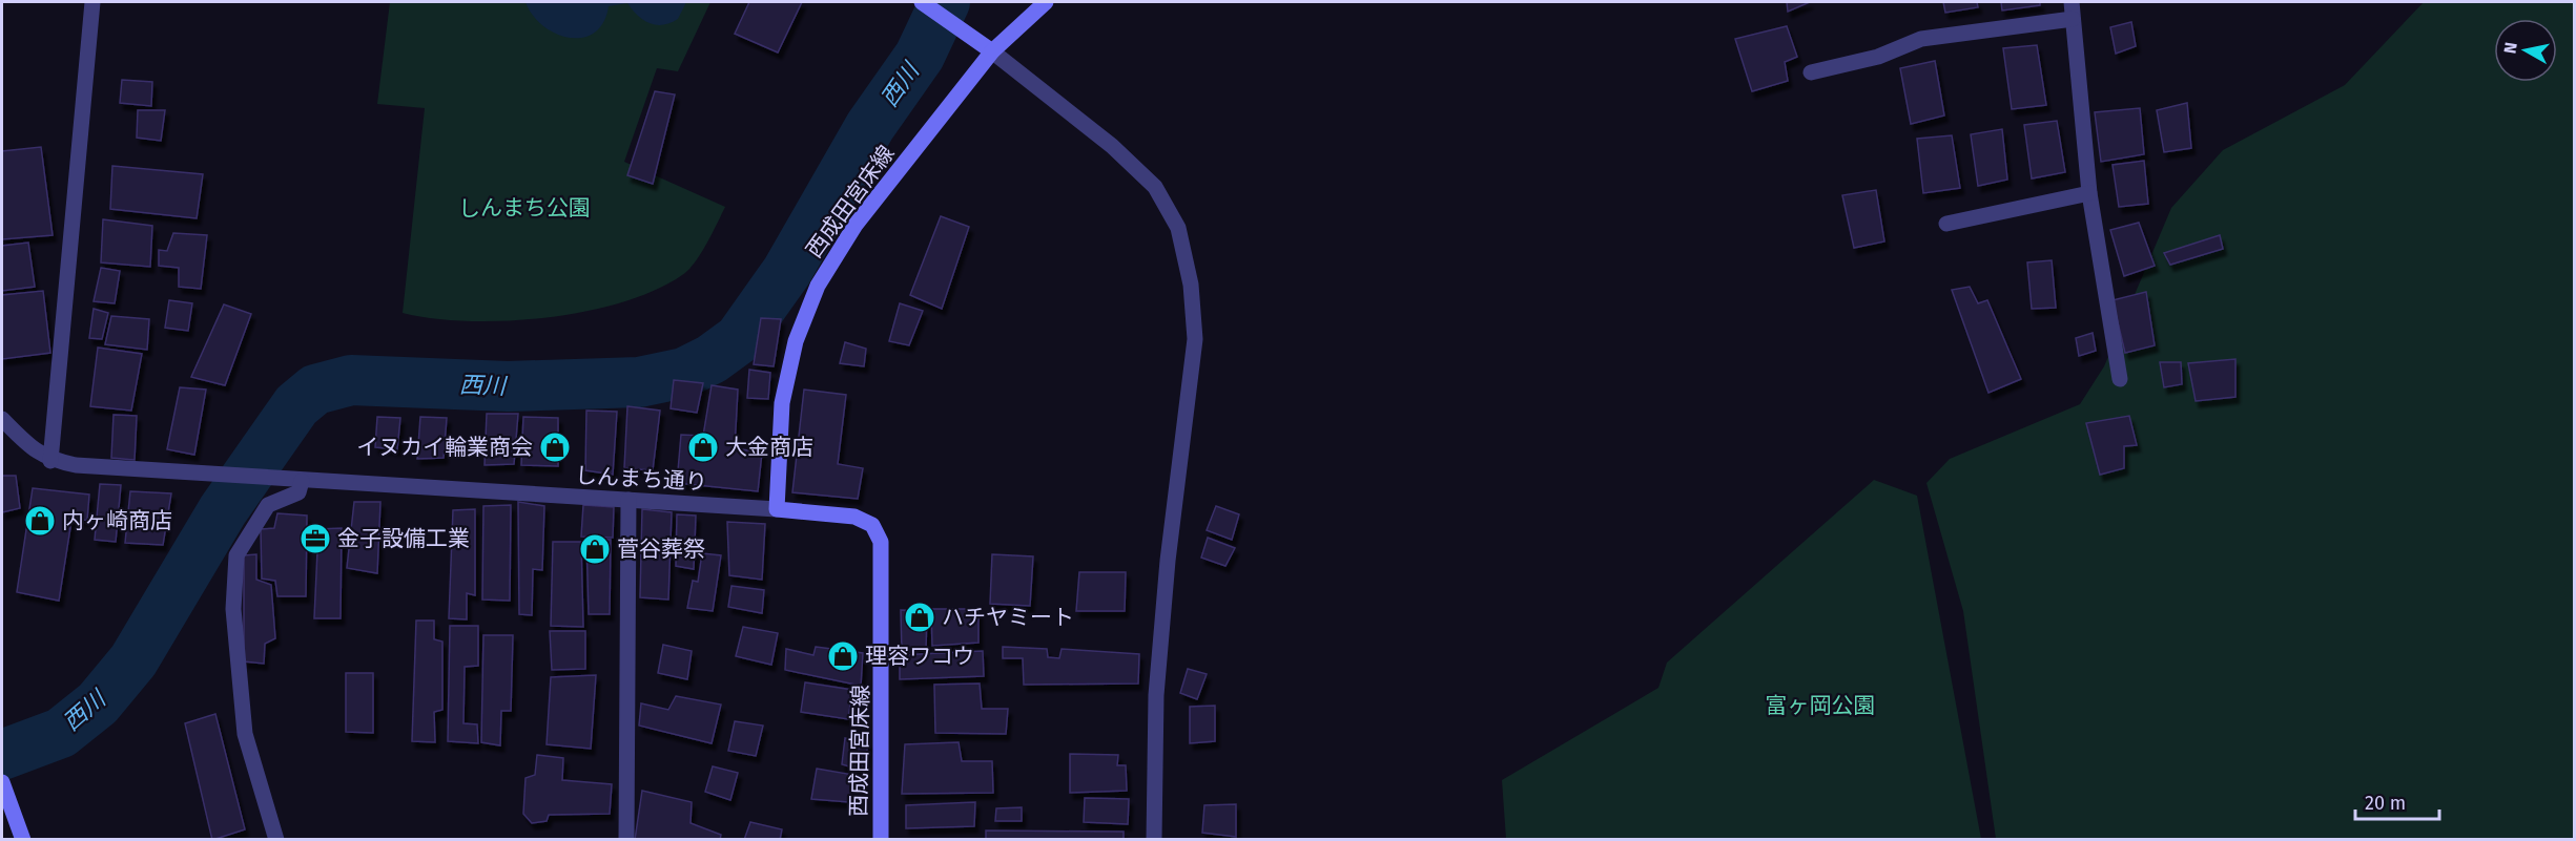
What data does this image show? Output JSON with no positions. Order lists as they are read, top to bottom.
{
  "streets": {
    "main road": ["西成田宮床線"],
    "street": ["しんまち通り"]
  },
  "crossings": [
    ["西成田宮床線", "しんまち通り"]
  ],
  "water": ["西川"],
  "parks": ["しんまち公園", "富ヶ岡公園"],
  "places": {
    "shop": [
      "イヌカイ輪業商会",
      "大金商店",
      "内ヶ崎商店",
      "菅谷葬祭",
      "ハチヤミート",
      "理容ワコウ"
    ],
    "office": ["金子設備工業"]
  },
  "scale_bar": "20 m",
  "north": "left"
}
